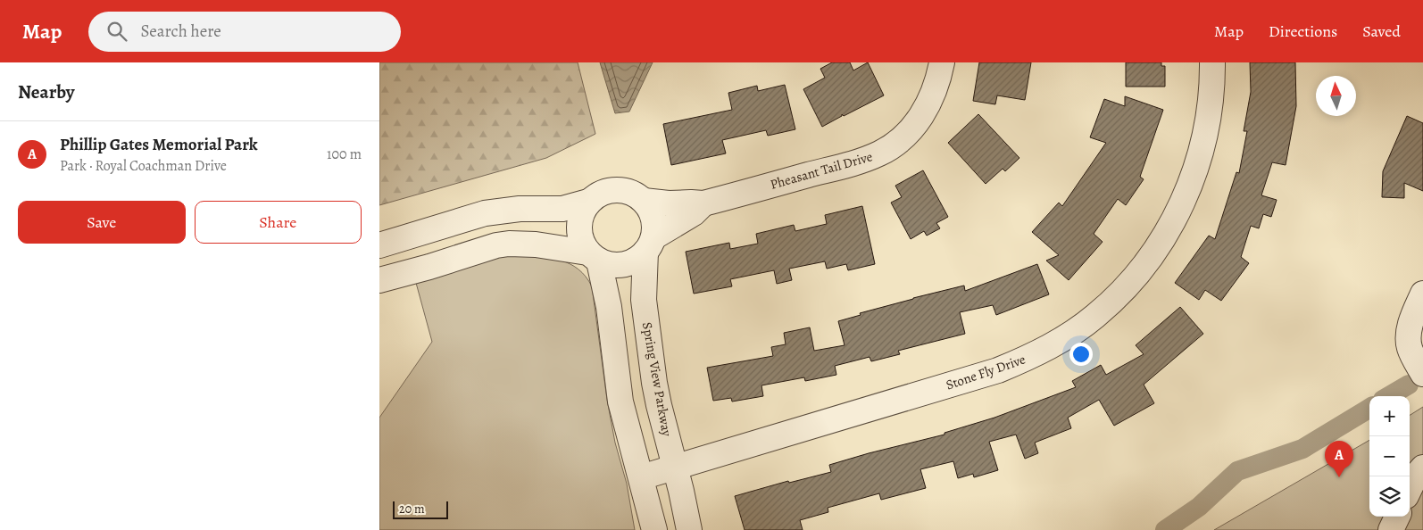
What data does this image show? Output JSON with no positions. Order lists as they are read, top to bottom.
{
  "streets": {
    "street": ["Pheasant Tail Drive", "Stone Fly Drive", "Spring View Parkway"]
  },
  "crossings": [
    ["Pheasant Tail Drive", "Spring View Parkway"],
    ["Stone Fly Drive", "Spring View Parkway"]
  ],
  "scale_bar": "20 m",
  "north": "top",
  "page": {
    "header": "Map",
    "search": "Search here",
    "nav": ["Map", "Directions", "Saved"],
    "heading": "Nearby",
    "list": [
      {
        "mark": "A",
        "name": "Phillip Gates Memorial Park",
        "note": "Park · Royal Coachman Drive",
        "value": "100 m"
      }
    ],
    "buttons": ["Save", "Share"],
    "map_buttons": ["+", "−"],
    "pins": "A",
    "scale": "20 m"
  }
}
